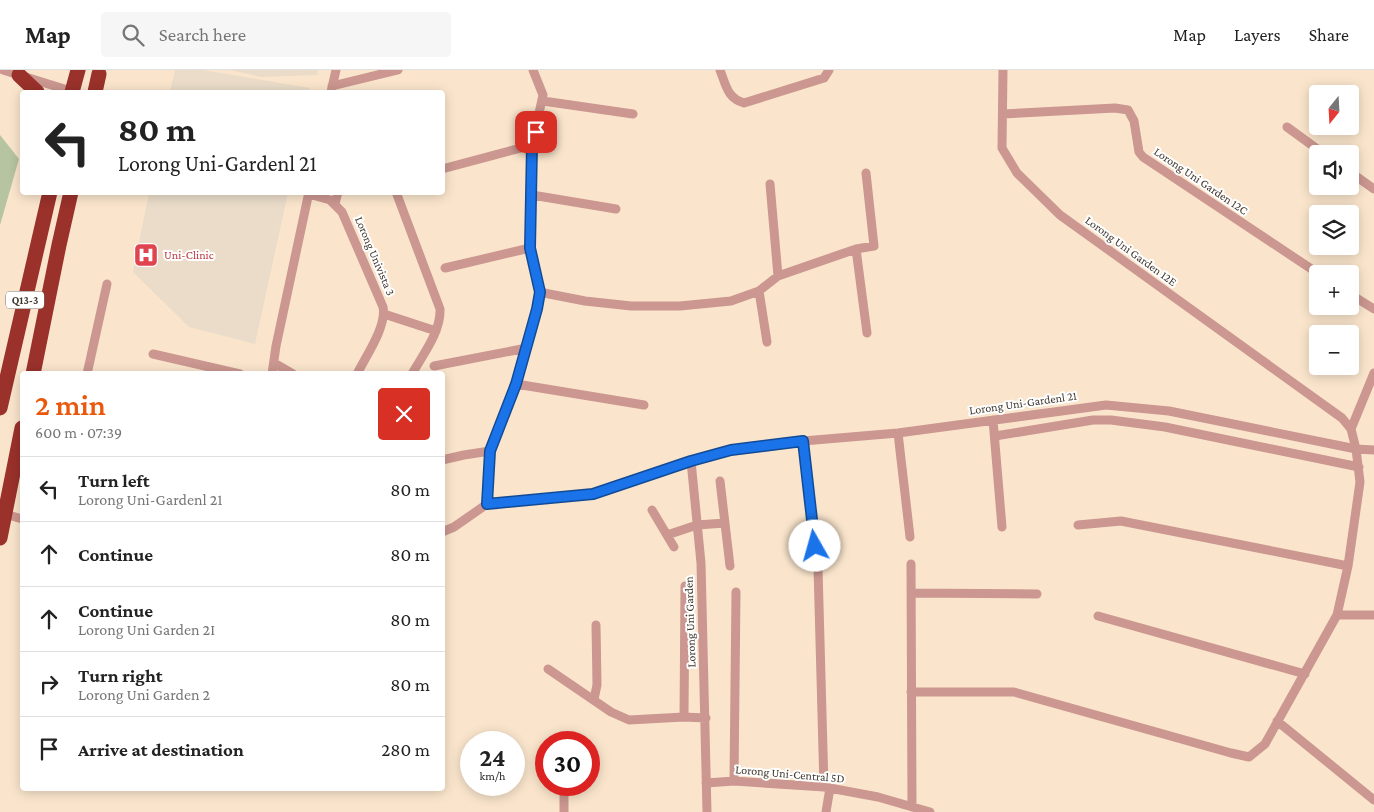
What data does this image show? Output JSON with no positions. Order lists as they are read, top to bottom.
{
  "streets": {
    "highway": ["Q13-3"],
    "street": [
      "Lorong Uni Garden 12C",
      "Lorong Uni Garden 12E",
      "Lorong Univista 3",
      "Lorong Uni-Gardenl 21",
      "Lorong Uni Garden",
      "Lorong Uni-Central 5D"
    ]
  },
  "crossings": [
    ["Lorong Uni Garden 12C", "Lorong Uni Garden 12E"],
    ["Lorong Uni-Gardenl 21", "Lorong Uni Garden"],
    ["Lorong Uni Garden", "Lorong Uni-Central 5D"]
  ],
  "places": {
    "hospital": ["Uni-Clinic"]
  },
  "north": "bottom",
  "page": {
    "header": "Map",
    "search": "Search here",
    "nav": ["Map", "Layers", "Share"],
    "map_buttons": ["+", "−"],
    "turn": ["80 m", "Lorong Uni-Gardenl 21"],
    "heading": ["2 min", "600 m · 07:39"],
    "list": [
      {
        "name": "Turn left",
        "note": "Lorong Uni-Gardenl 21",
        "value": "80 m"
      },
      {
        "name": "Continue",
        "value": "80 m"
      },
      {
        "name": "Continue",
        "note": "Lorong Uni Garden 2I",
        "value": "80 m"
      },
      {
        "name": "Turn right",
        "note": "Lorong Uni Garden 2",
        "value": "80 m"
      },
      {
        "name": "Arrive at destination",
        "value": "280 m"
      }
    ],
    "speed": "24 km/h",
    "limit": "30"
  }
}
